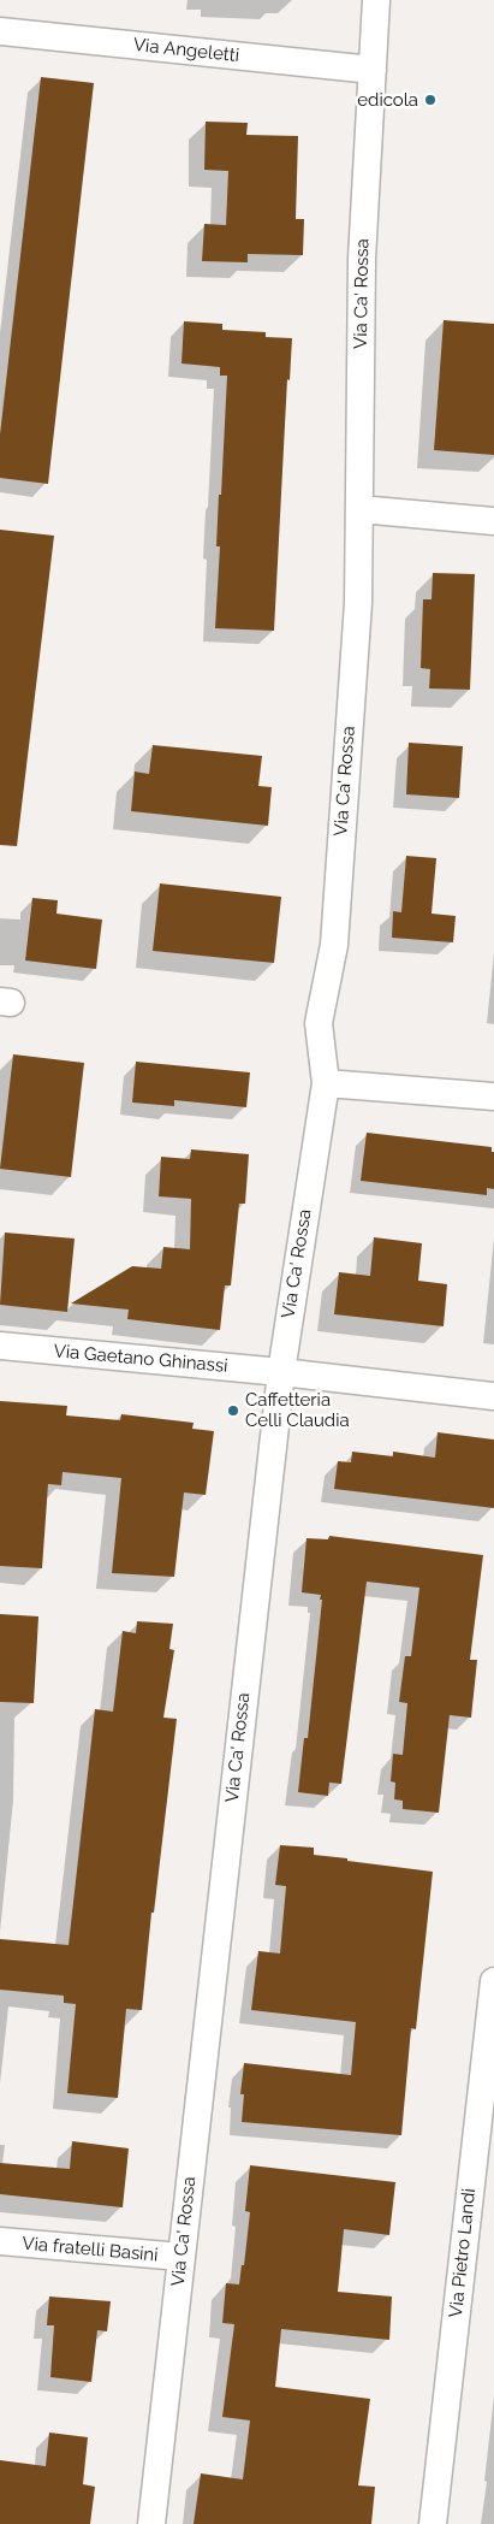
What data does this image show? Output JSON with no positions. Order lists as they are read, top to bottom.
{
  "streets": {
    "street": [
      "Via Angeletti",
      "Via Ca' Rossa",
      "Via Gaetano Ghinassi",
      "Via fratelli Basini",
      "Via Pietro Landi"
    ]
  },
  "crossings": [
    ["Via Angeletti", "Via Ca' Rossa"],
    ["Via Ca' Rossa", "Via Gaetano Ghinassi"],
    ["Via Ca' Rossa", "Via fratelli Basini"]
  ],
  "places": ["edicola", "Caffetteria Celli Claudia"]
}
